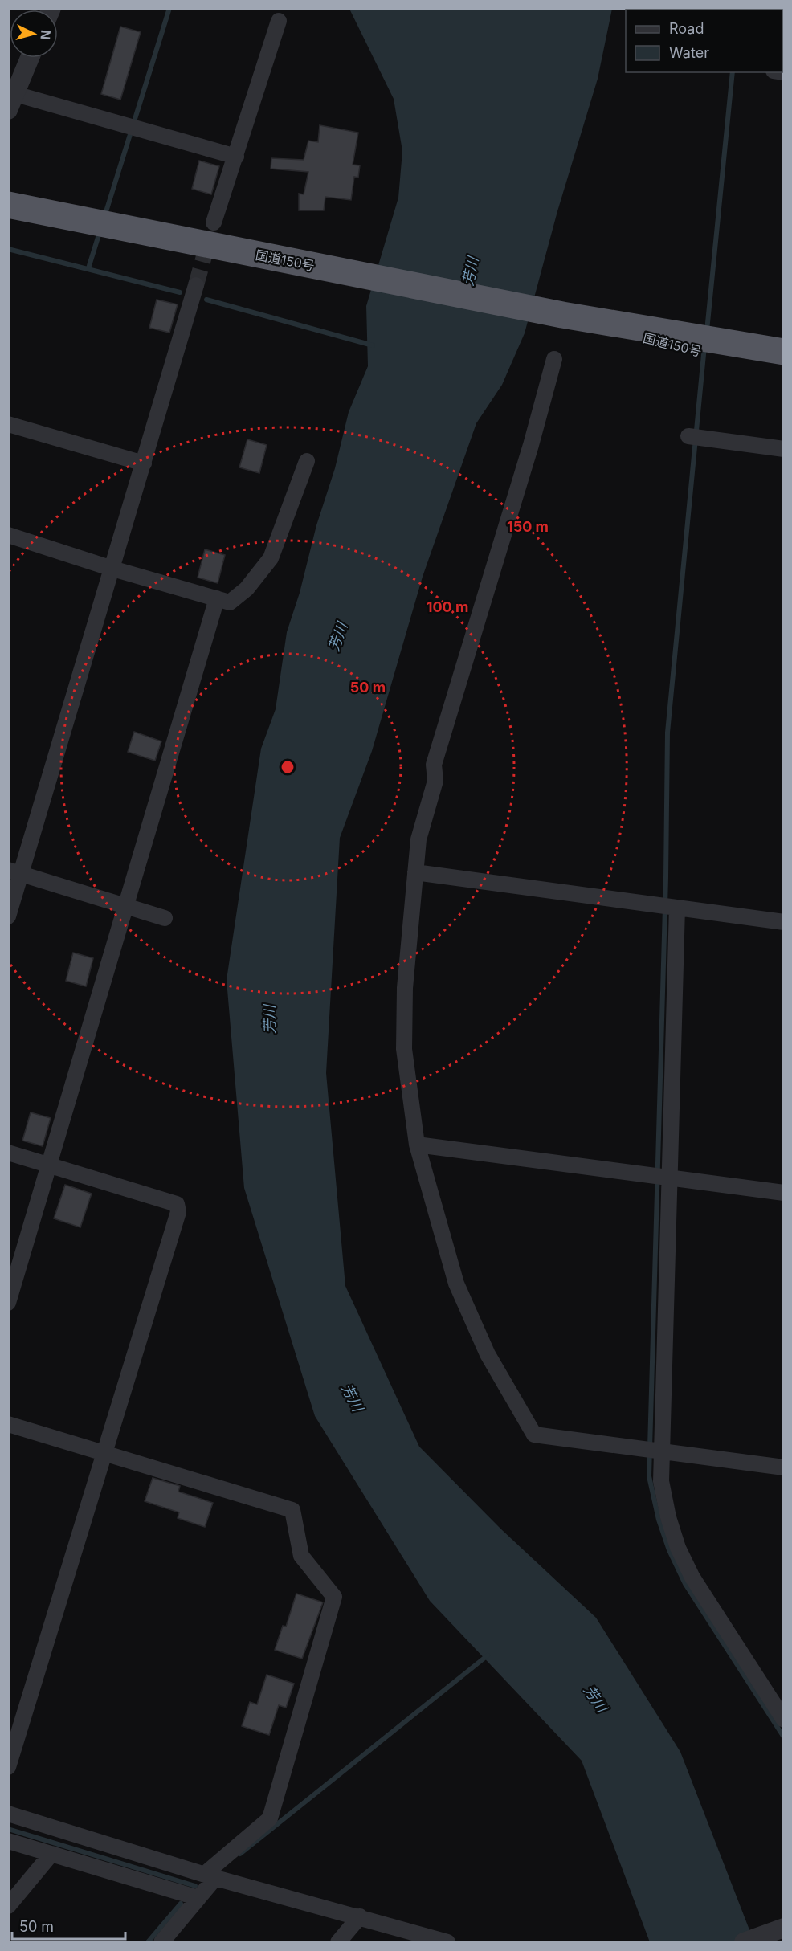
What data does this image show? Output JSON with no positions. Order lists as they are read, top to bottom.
{
  "streets": {
    "highway": ["国道150号"]
  },
  "water": ["芳川"],
  "legend": ["Road", "Water"],
  "scale_bar": "50 m",
  "north": "right",
  "rings": ["150 m", "100 m", "50 m"]
}
